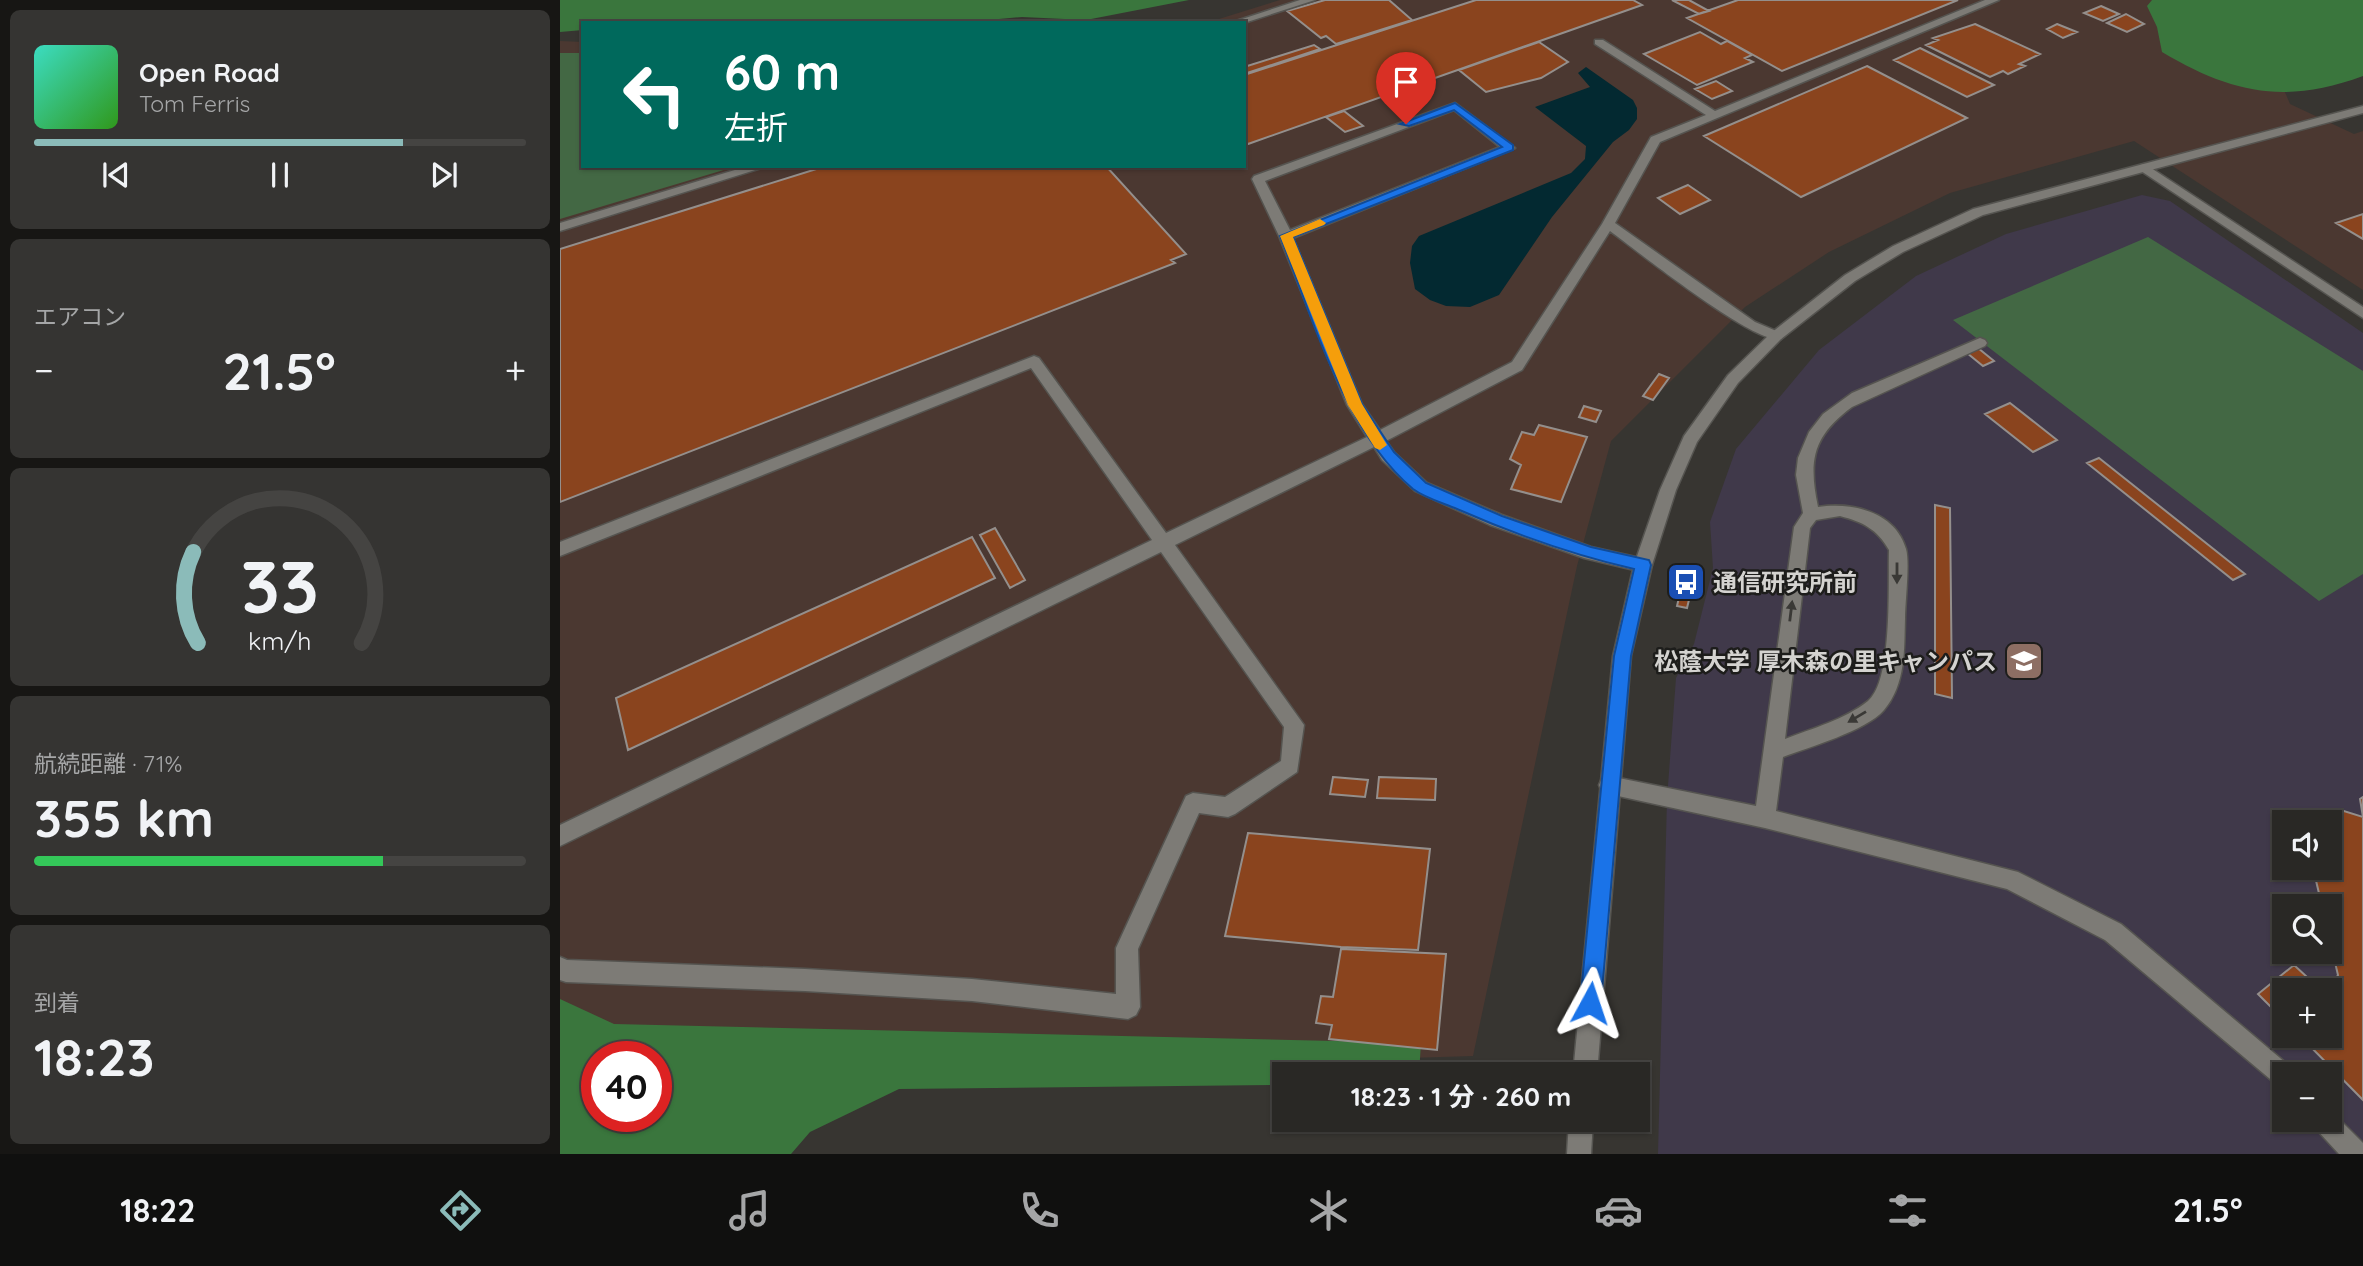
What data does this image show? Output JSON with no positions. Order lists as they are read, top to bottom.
{
  "places": {
    "bus stop": ["通信研究所前"],
    "school or university": ["松蔭大学 厚木森の里キャンパス"]
  },
  "page": {
    "turn": ["60 m", "左折"],
    "song": ["Open Road", "Tom Ferris"],
    "tile": [
      "エアコン",
      ["航続距離 · 71%", "355 km"],
      ["到着", "18:23"]
    ],
    "heat": ["−", "21.5°", "+"],
    "map_buttons": ["+", "−"],
    "limit": "40",
    "trip": "18:23 · 1 分 · 260 m",
    "tabs": ["18:22", "21.5°"],
    "gauge": ["33", "km/h"]
  }
}
